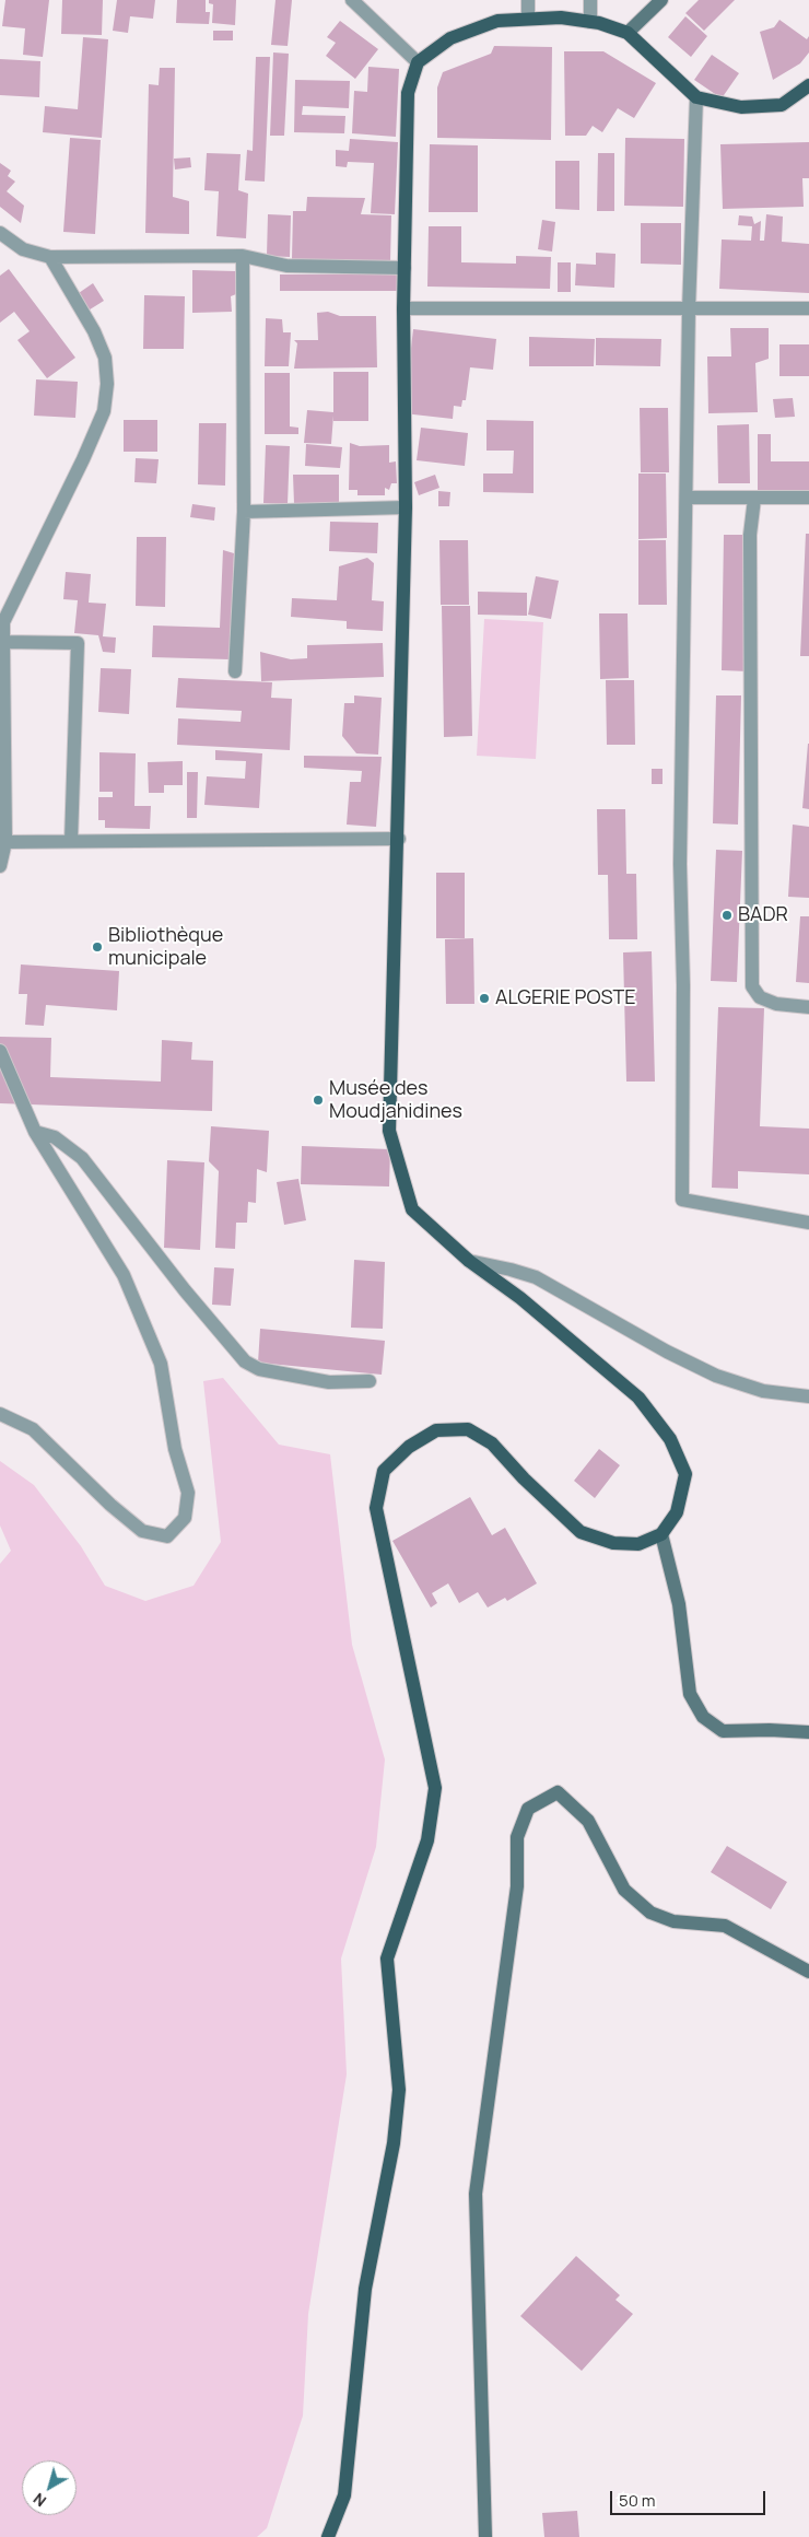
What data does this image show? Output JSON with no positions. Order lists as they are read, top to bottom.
{
  "places": [
    "BADR",
    "Bibliothèque municipale",
    "ALGERIE POSTE",
    "Musée des Moudjahidines"
  ],
  "scale_bar": "50 m",
  "north": "bottom left"
}
